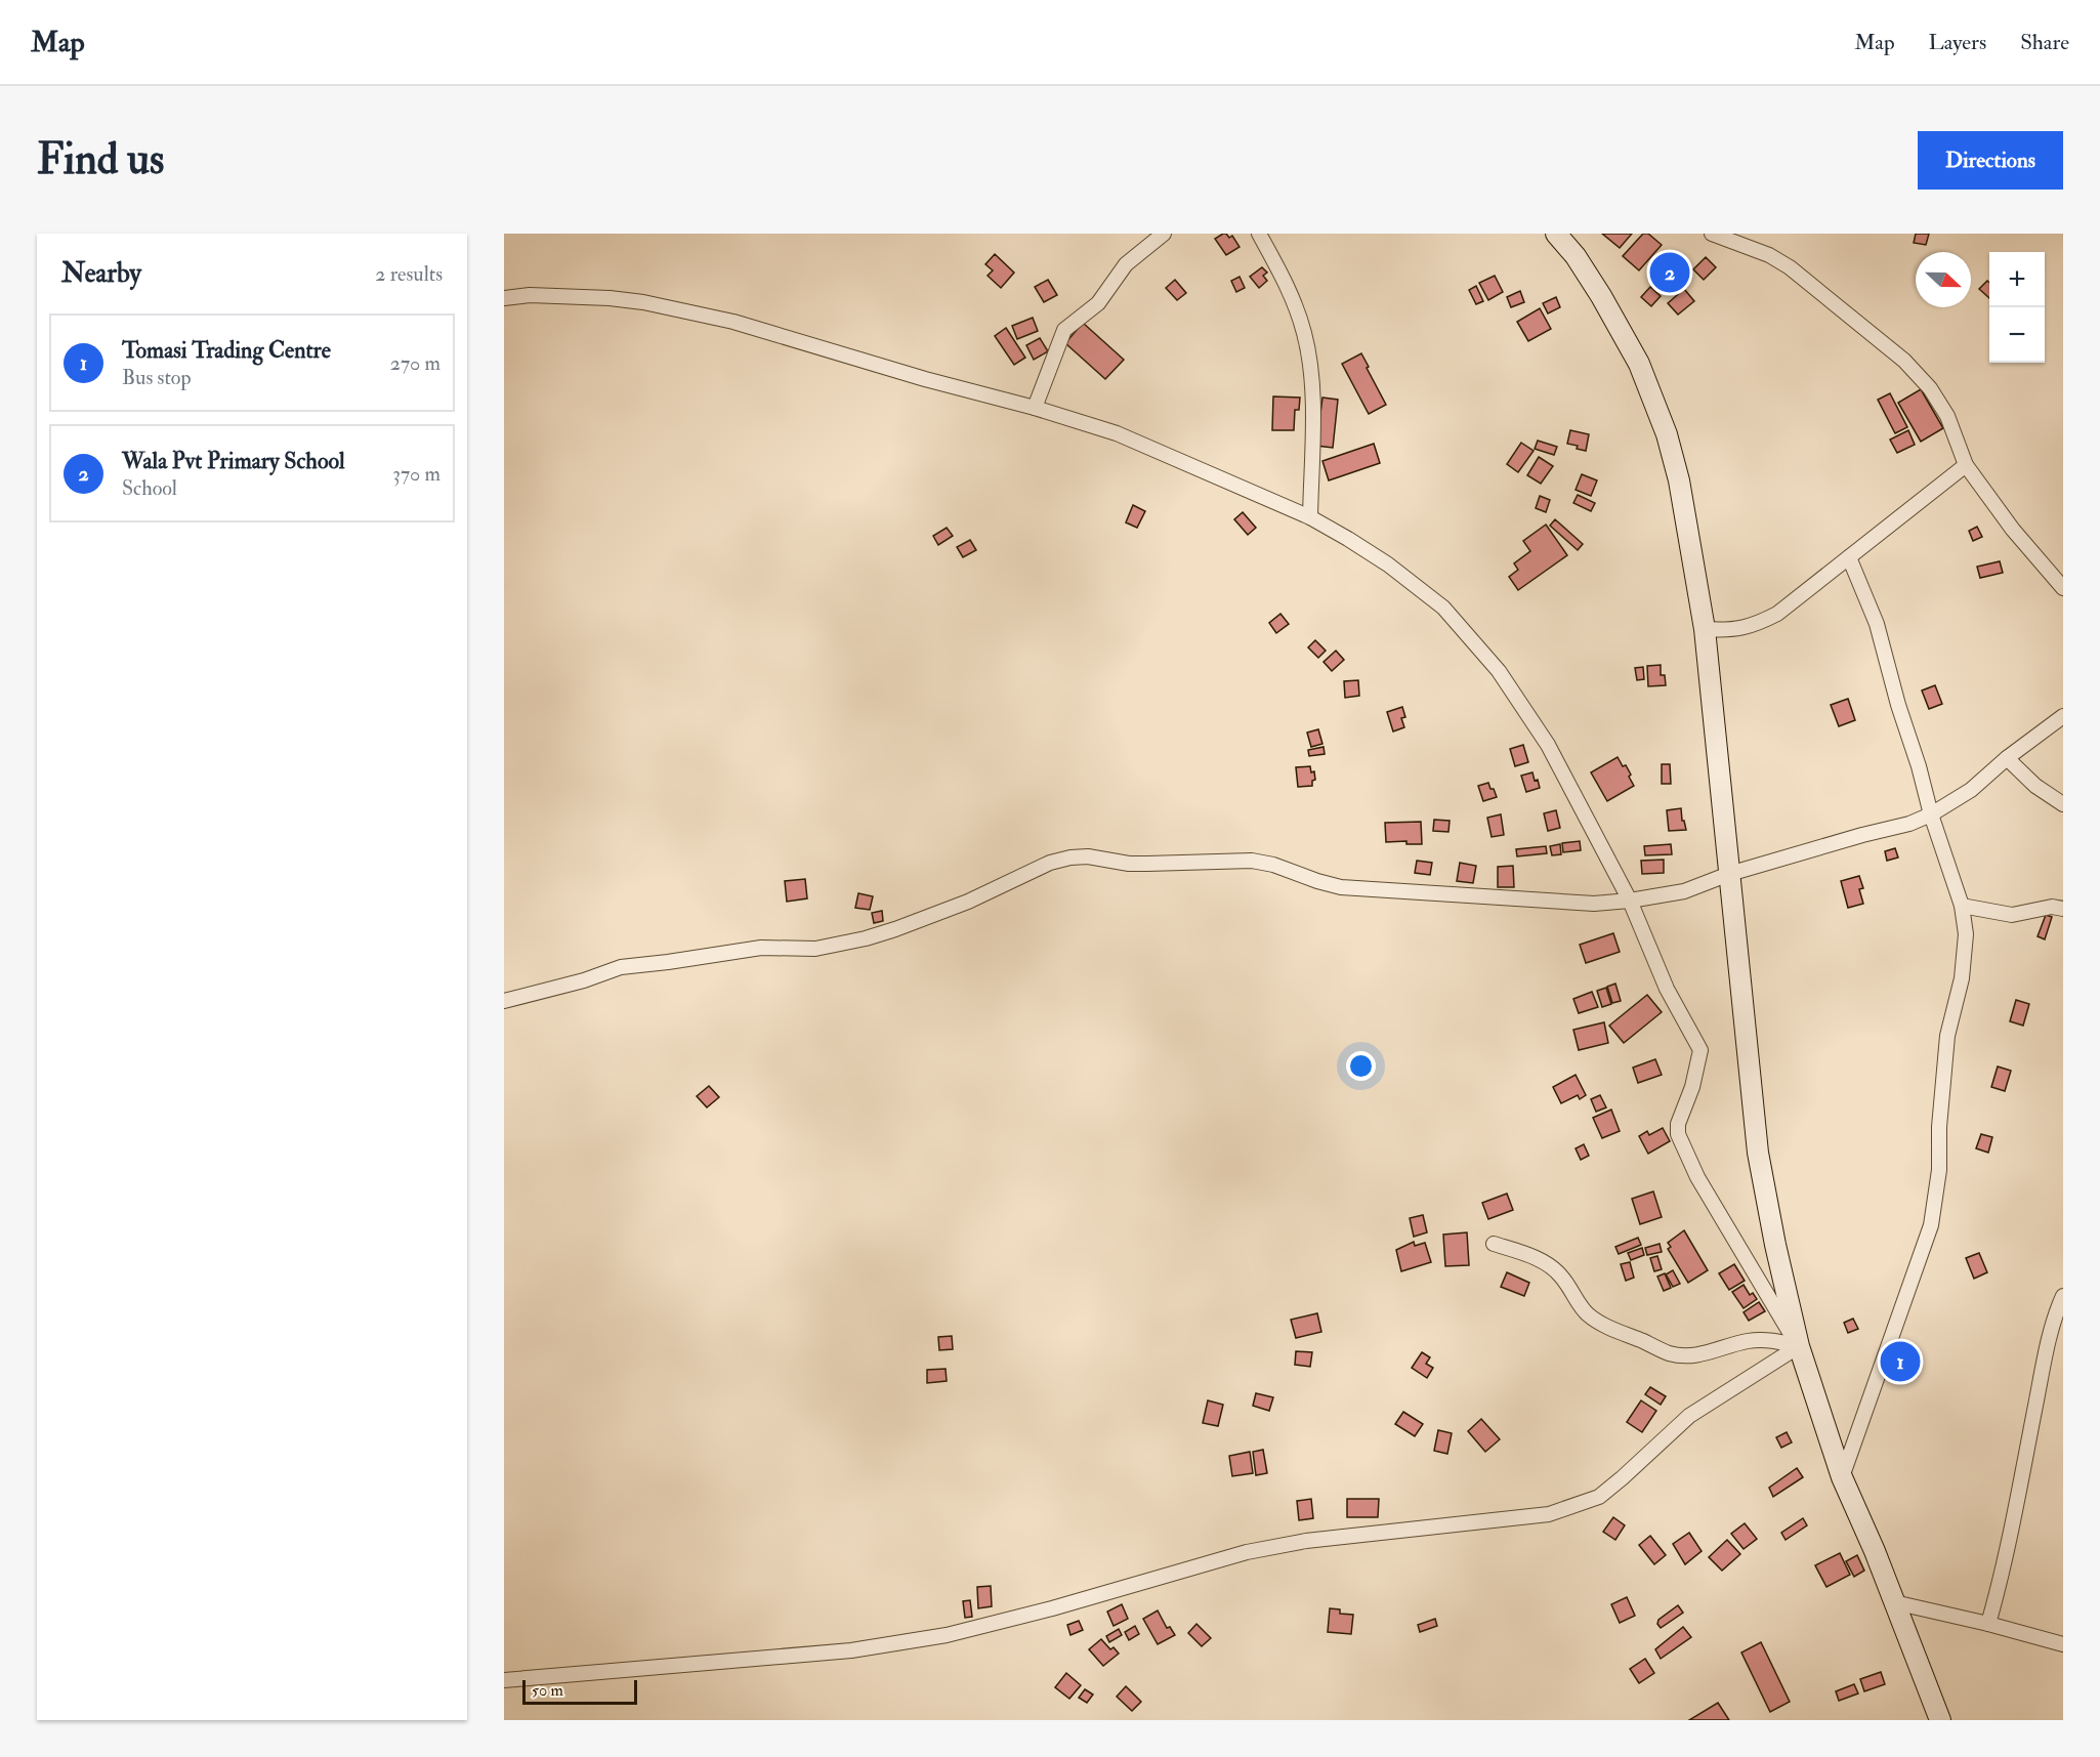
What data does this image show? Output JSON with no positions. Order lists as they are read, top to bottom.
{
  "scale_bar": "50 m",
  "north": "right",
  "page": {
    "header": "Map",
    "nav": ["Map", "Layers", "Share"],
    "buttons": "Directions",
    "title": "Find us",
    "heading": ["Nearby", "2 results"],
    "pins": ["2", "1"],
    "map_buttons": ["+", "−"],
    "list": [
      {
        "mark": "1",
        "name": "Tomasi Trading Centre",
        "note": "Bus stop",
        "value": "270 m"
      },
      {
        "mark": "2",
        "name": "Wala Pvt Primary School",
        "note": "School",
        "value": "370 m"
      }
    ],
    "scale": "50 m"
  }
}
